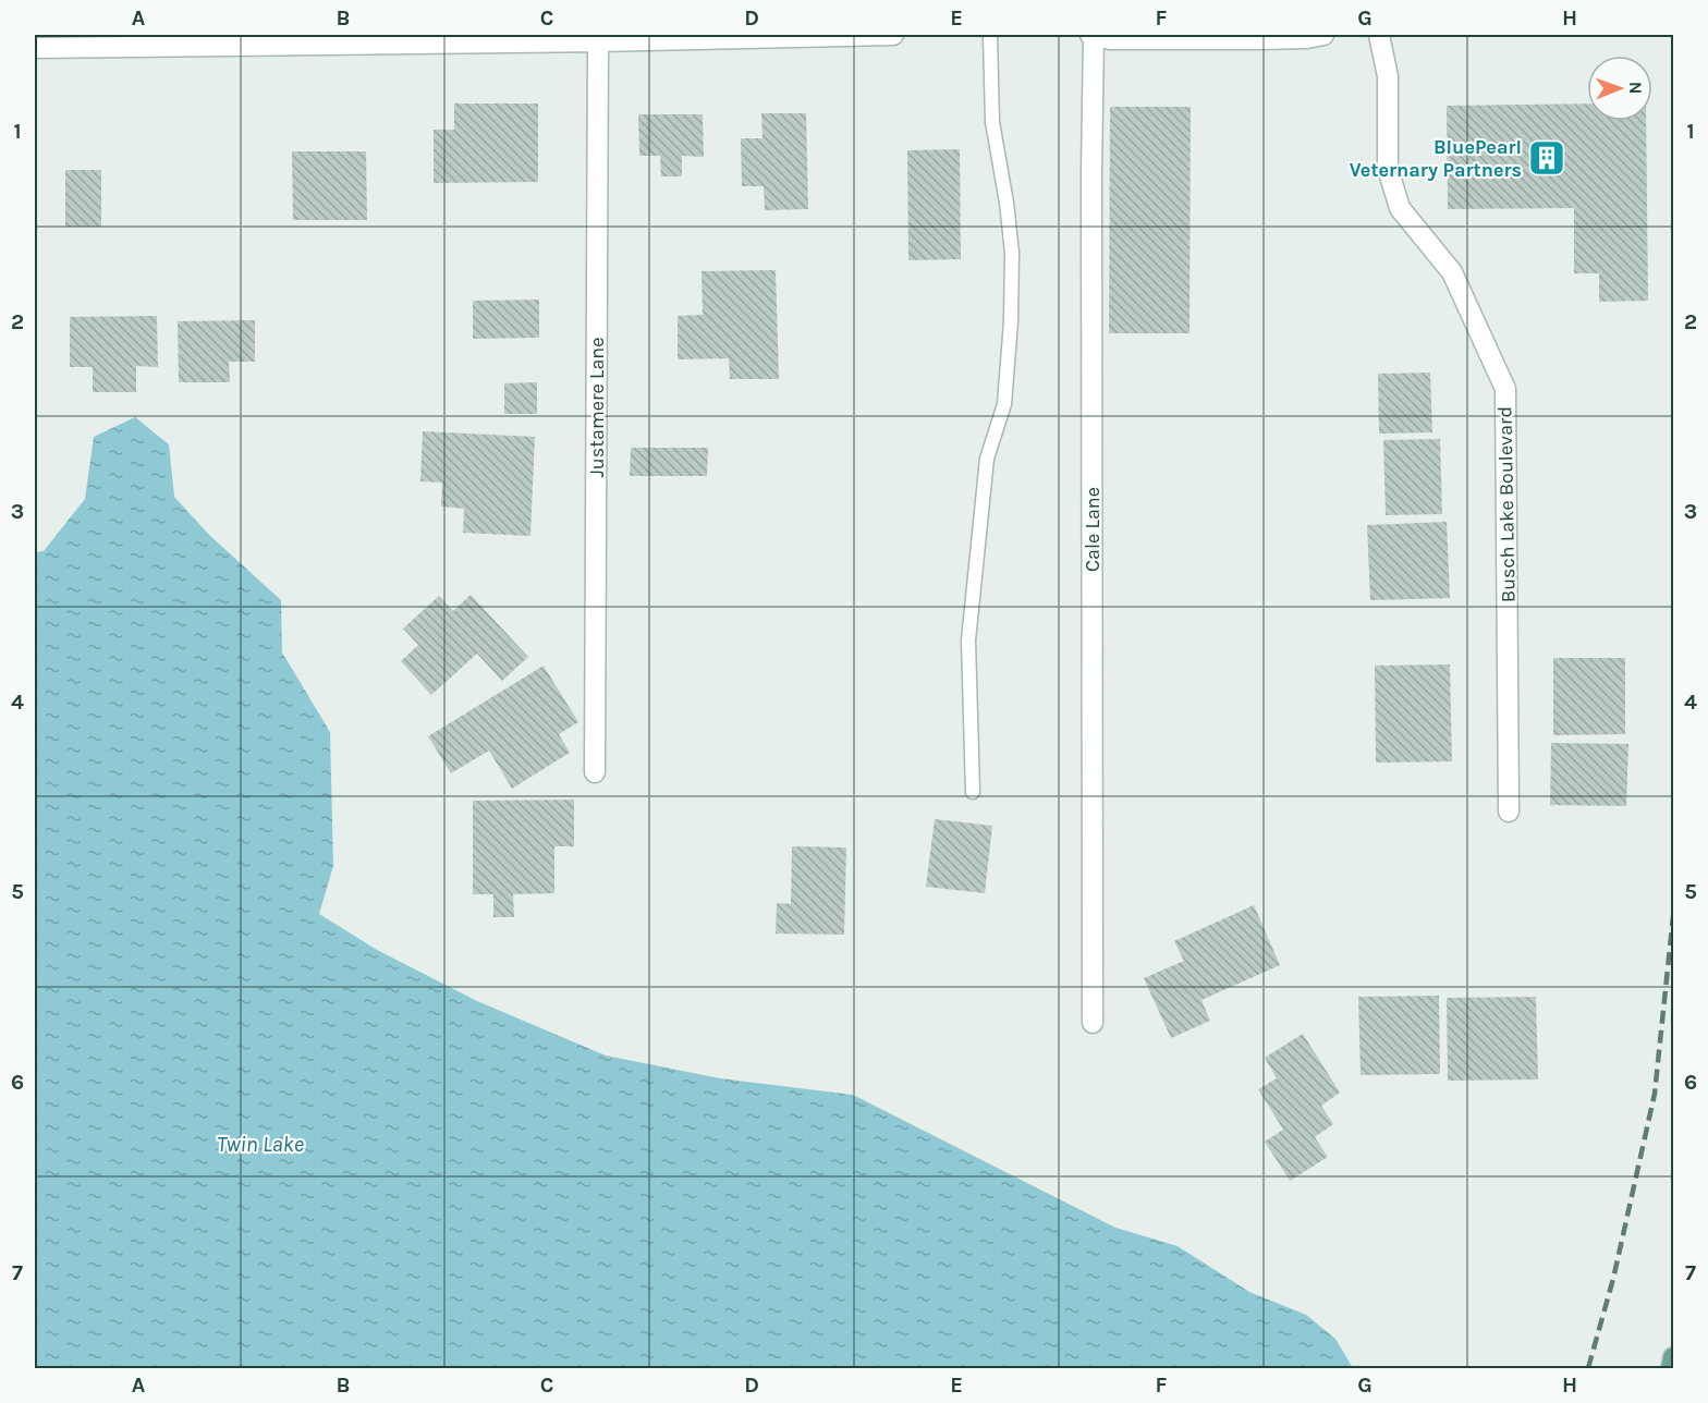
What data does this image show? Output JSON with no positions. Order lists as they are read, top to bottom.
{
  "streets": {
    "street": ["Justamere Lane", "Busch Lake Boulevard", "Cale Lane"]
  },
  "water": ["Twin Lake"],
  "places": {
    "building": ["BluePearl Veternary Partners"]
  },
  "north": "right",
  "grid": {
    "columns": [
      "A",
      "B",
      "C",
      "D",
      "E",
      "F",
      "G",
      "H"
    ],
    "rows": [
      "1",
      "2",
      "3",
      "4",
      "5",
      "6",
      "7"
    ]
  }
}
